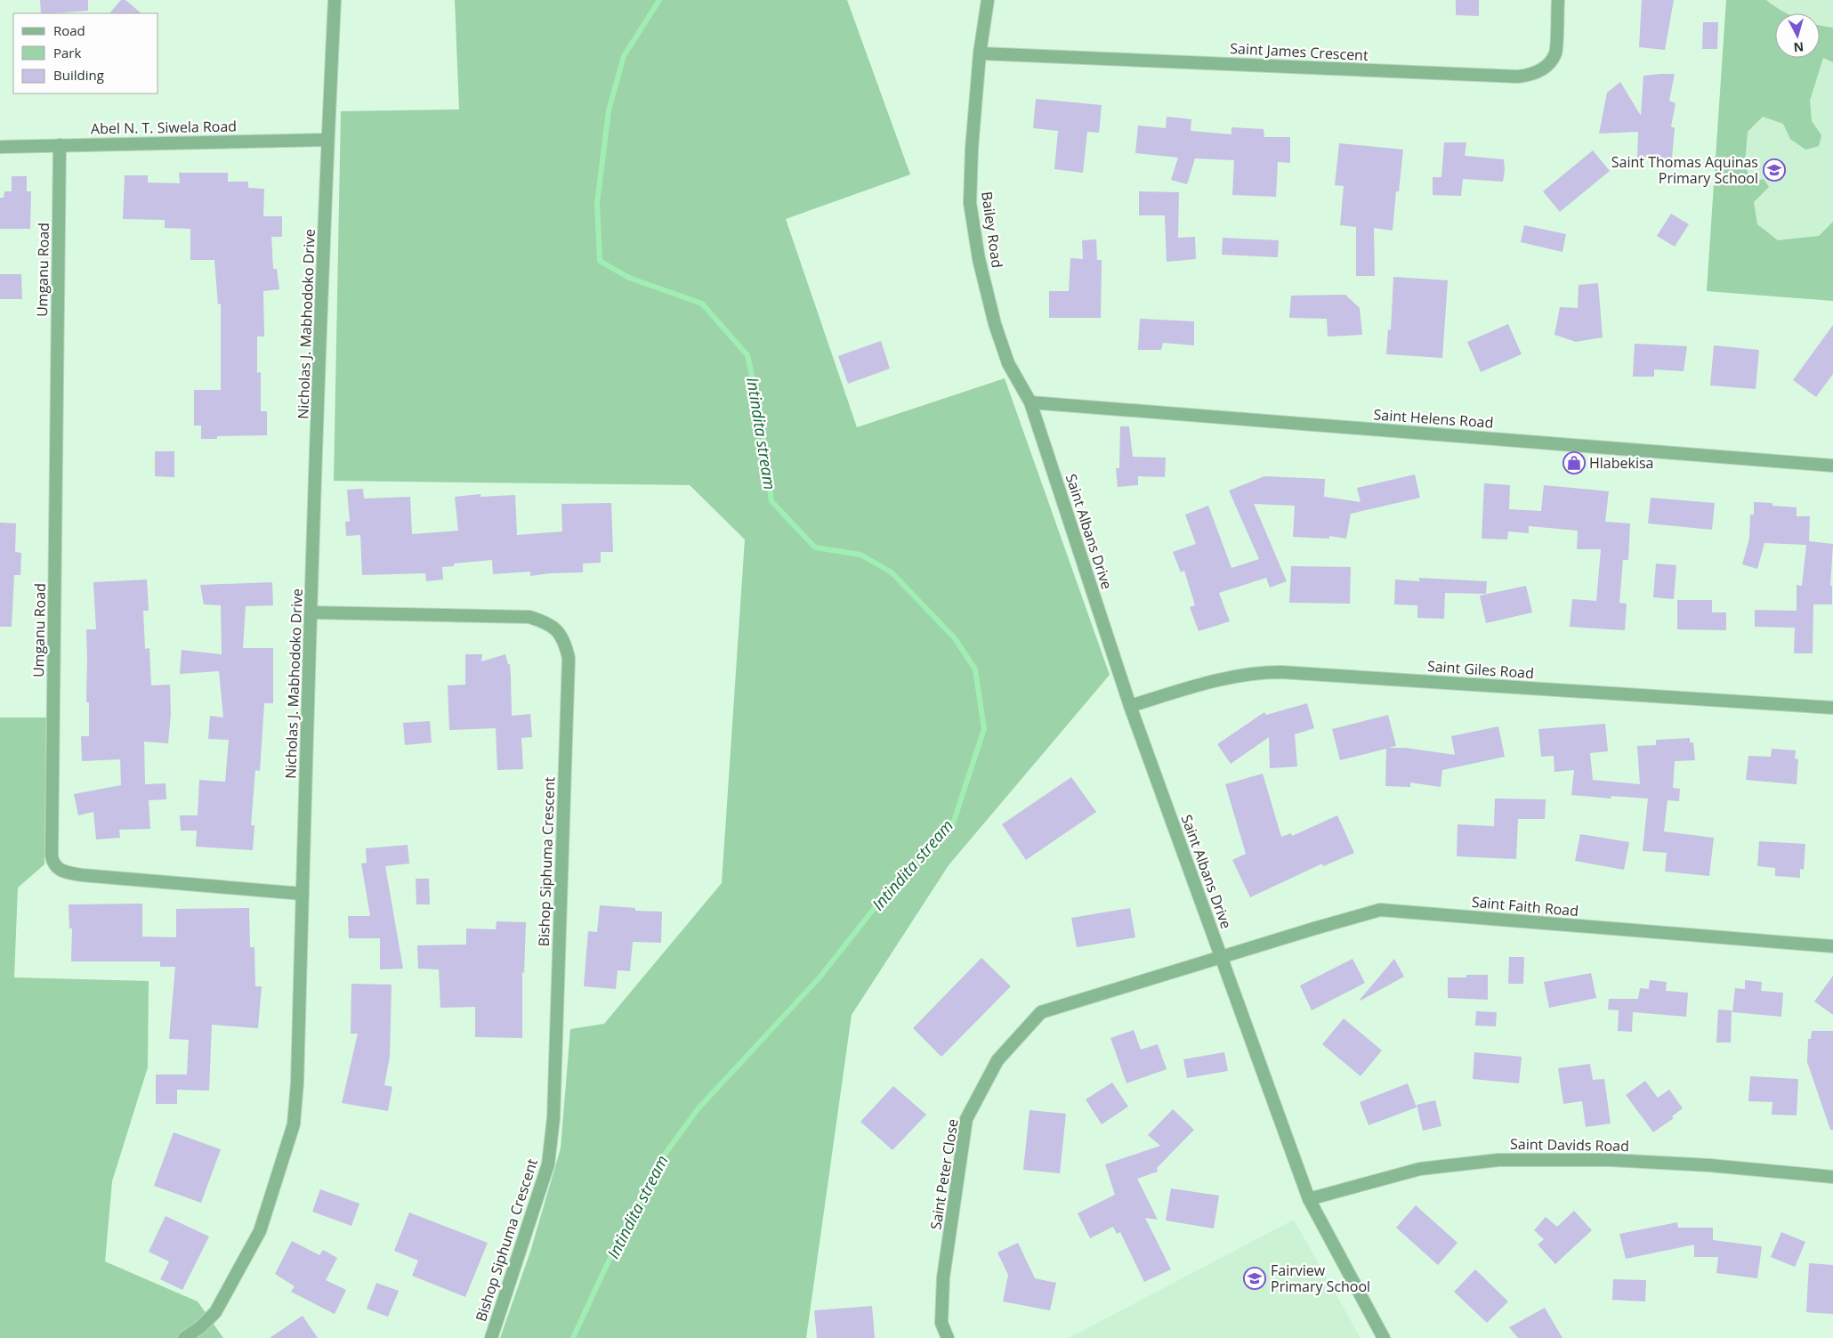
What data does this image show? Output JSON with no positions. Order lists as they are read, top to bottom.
{
  "streets": {
    "street": [
      "Saint James Crescent",
      "Abel N. T. Siwela Road",
      "Bailey Road",
      "Umganu Road",
      "Nicholas J. Mabhodoko Drive",
      "Saint Helens Road",
      "Saint Albans Drive",
      "Saint Giles Road",
      "Bishop Siphuma Crescent",
      "Saint Faith Road",
      "Saint Davids Road",
      "Saint Peter Close"
    ]
  },
  "crossings": [
    ["Saint James Crescent", "Bailey Road"],
    ["Abel N. T. Siwela Road", "Umganu Road"],
    ["Abel N. T. Siwela Road", "Nicholas J. Mabhodoko Drive"],
    ["Bailey Road", "Saint Helens Road"],
    ["Bailey Road", "Saint Albans Drive"],
    ["Umganu Road", "Nicholas J. Mabhodoko Drive"],
    ["Nicholas J. Mabhodoko Drive", "Bishop Siphuma Crescent"],
    ["Saint Helens Road", "Saint Albans Drive"],
    ["Saint Albans Drive", "Saint Giles Road"],
    ["Saint Albans Drive", "Saint Faith Road"],
    ["Saint Albans Drive", "Saint Davids Road"],
    ["Saint Albans Drive", "Saint Peter Close"],
    ["Saint Faith Road", "Saint Peter Close"]
  ],
  "water": ["Intindita stream"],
  "places": {
    "school or university": ["Saint Thomas Aquinas Primary School", "Fairview Primary School"],
    "shop": ["Hlabekisa"]
  },
  "legend": ["Road", "Park", "Building"],
  "north": "bottom"
}
